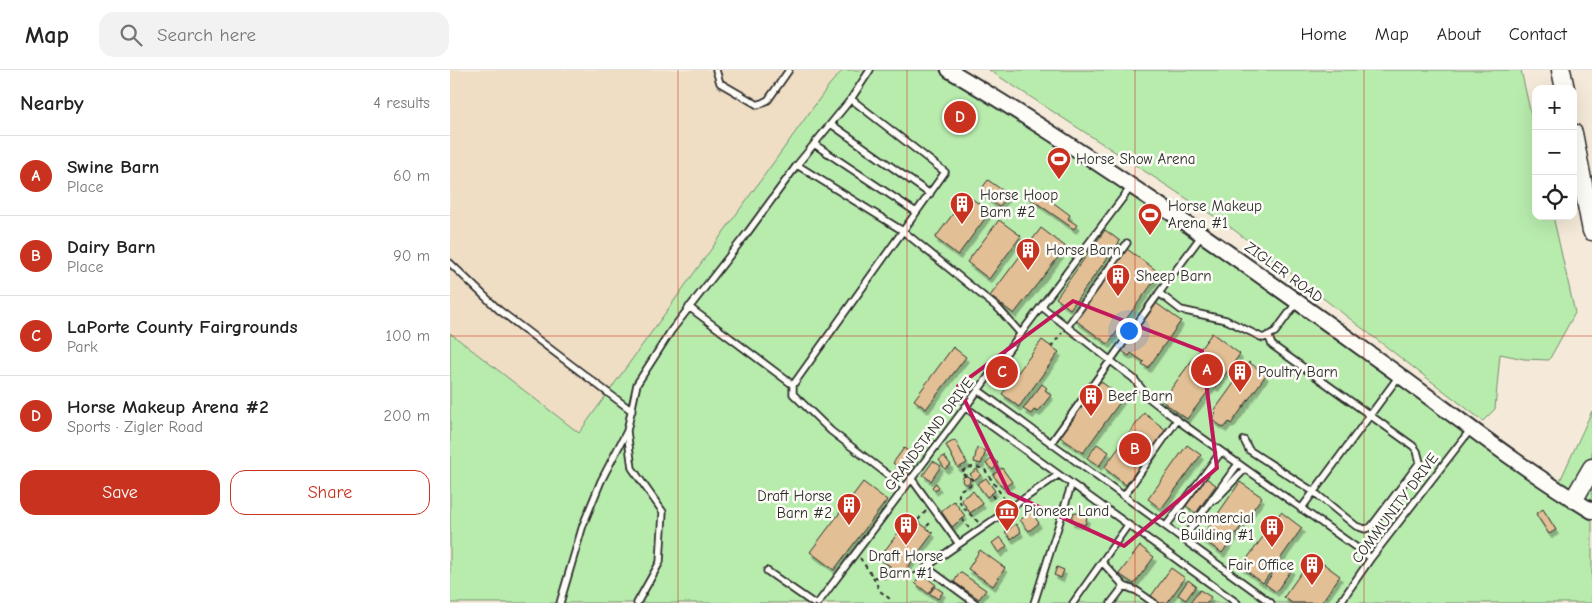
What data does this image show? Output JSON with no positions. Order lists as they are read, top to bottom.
{
  "streets": {
    "street": ["ZIGLER ROAD"],
    "lane": ["GRANDSTAND DRIVE", "COMMUNITY DRIVE"]
  },
  "crossings": [
    ["ZIGLER ROAD", "GRANDSTAND DRIVE"],
    ["ZIGLER ROAD", "COMMUNITY DRIVE"]
  ],
  "places": {
    "sports": ["Horse Show Arena", "Horse Makeup Arena #1"],
    "building": [
      "Horse Hoop Barn #2",
      "Horse Barn",
      "Sheep Barn",
      "Poultry Barn",
      "Beef Barn",
      "Draft Horse Barn #2",
      "Draft Horse Barn #1",
      "Commercial Building #1",
      "Fair Office"
    ],
    "museum": ["Pioneer Land"]
  },
  "page": {
    "header": "Map",
    "search": "Search here",
    "nav": [
      "Home",
      "Map",
      "About",
      "Contact"
    ],
    "heading": ["Nearby", "4 results"],
    "map_buttons": ["+", "−"],
    "pins": [
      "D",
      "A",
      "C",
      "B"
    ],
    "list": [
      {
        "mark": "A",
        "name": "Swine Barn",
        "note": "Place",
        "value": "60 m"
      },
      {
        "mark": "B",
        "name": "Dairy Barn",
        "note": "Place",
        "value": "90 m"
      },
      {
        "mark": "C",
        "name": "LaPorte County Fairgrounds",
        "note": "Park",
        "value": "100 m"
      },
      {
        "mark": "D",
        "name": "Horse Makeup Arena #2",
        "note": "Sports · Zigler Road",
        "value": "200 m"
      }
    ],
    "buttons": ["Save", "Share"]
  }
}
